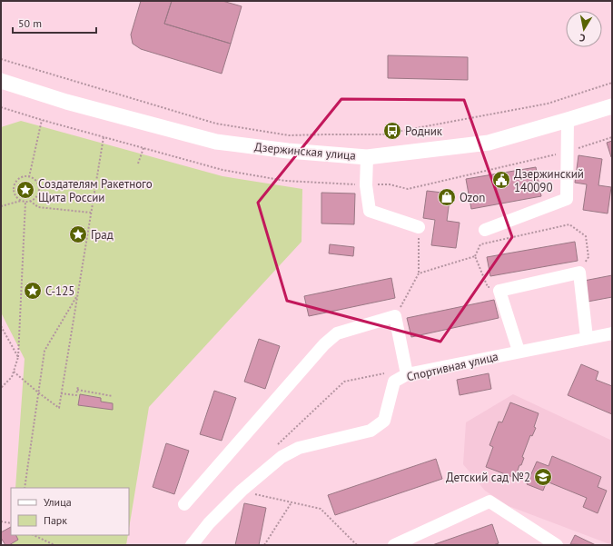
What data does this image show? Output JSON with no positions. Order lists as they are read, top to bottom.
{
  "streets": {
    "main road": ["Дзержинская улица"],
    "street": ["Спортивная улица"]
  },
  "places": {
    "bus stop": ["Родник"],
    "public building": ["Дзержинский 140090"],
    "place": ["Создателям Ракетного Щита России", "Град", "С-125"],
    "shop": ["Ozon"],
    "school or university": ["Детский сад №2"]
  },
  "legend": ["Улица", "Парк"],
  "scale_bar": "50 m",
  "north": "bottom"
}
